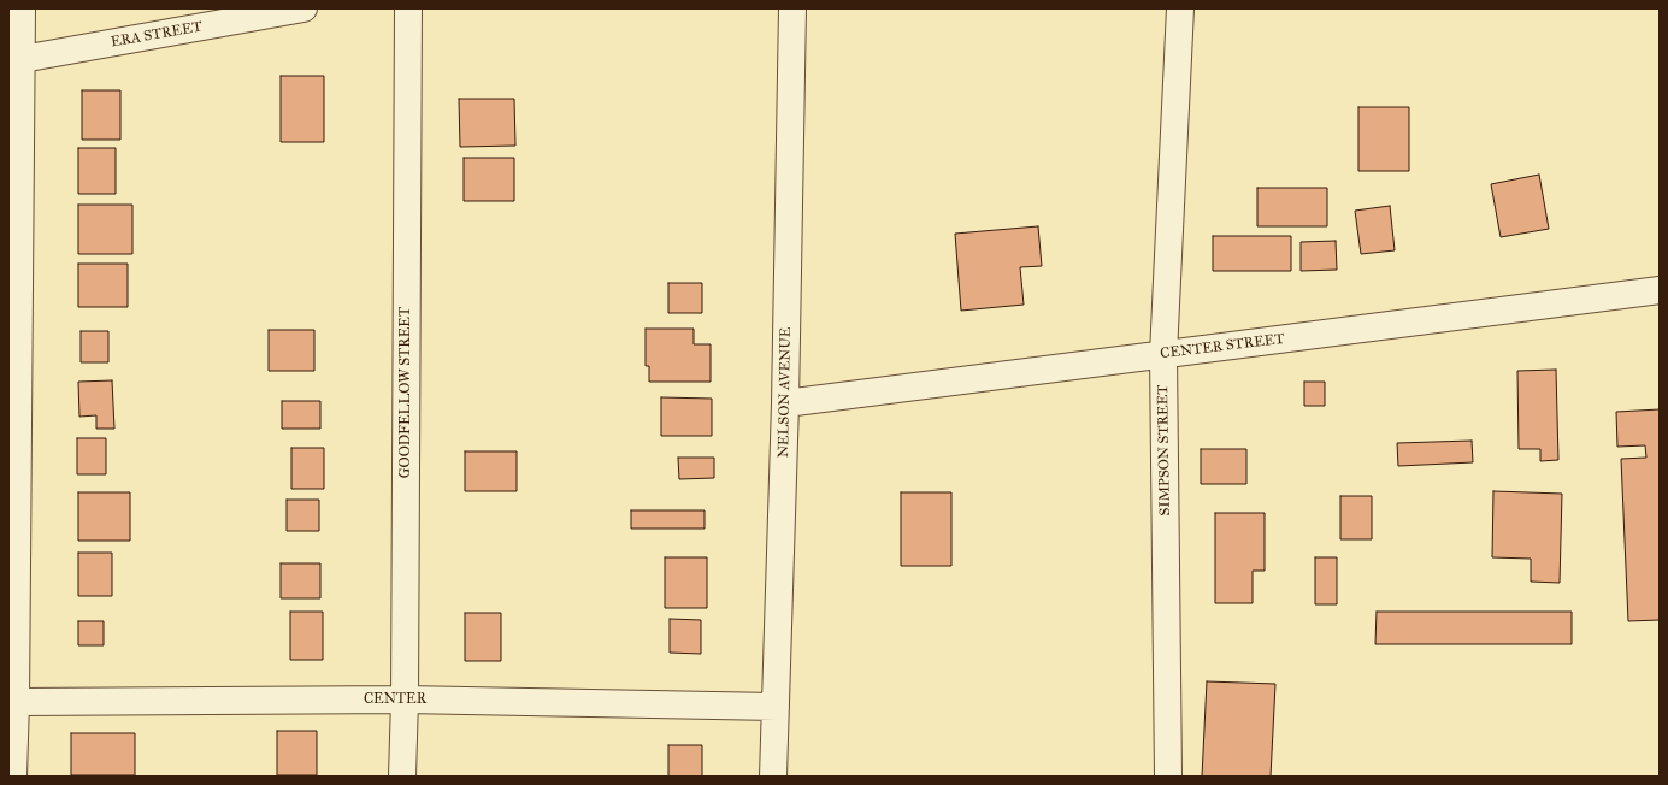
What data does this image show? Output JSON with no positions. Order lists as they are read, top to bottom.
{
  "streets": {
    "street": [
      "ERA STREET",
      "CENTER STREET",
      "GOODFELLOW STREET",
      "NELSON AVENUE",
      "SIMPSON STREET",
      "CENTER"
    ]
  },
  "crossings": [
    ["CENTER STREET", "NELSON AVENUE"],
    ["CENTER STREET", "SIMPSON STREET"],
    ["GOODFELLOW STREET", "CENTER"],
    ["NELSON AVENUE", "CENTER"]
  ]
}
